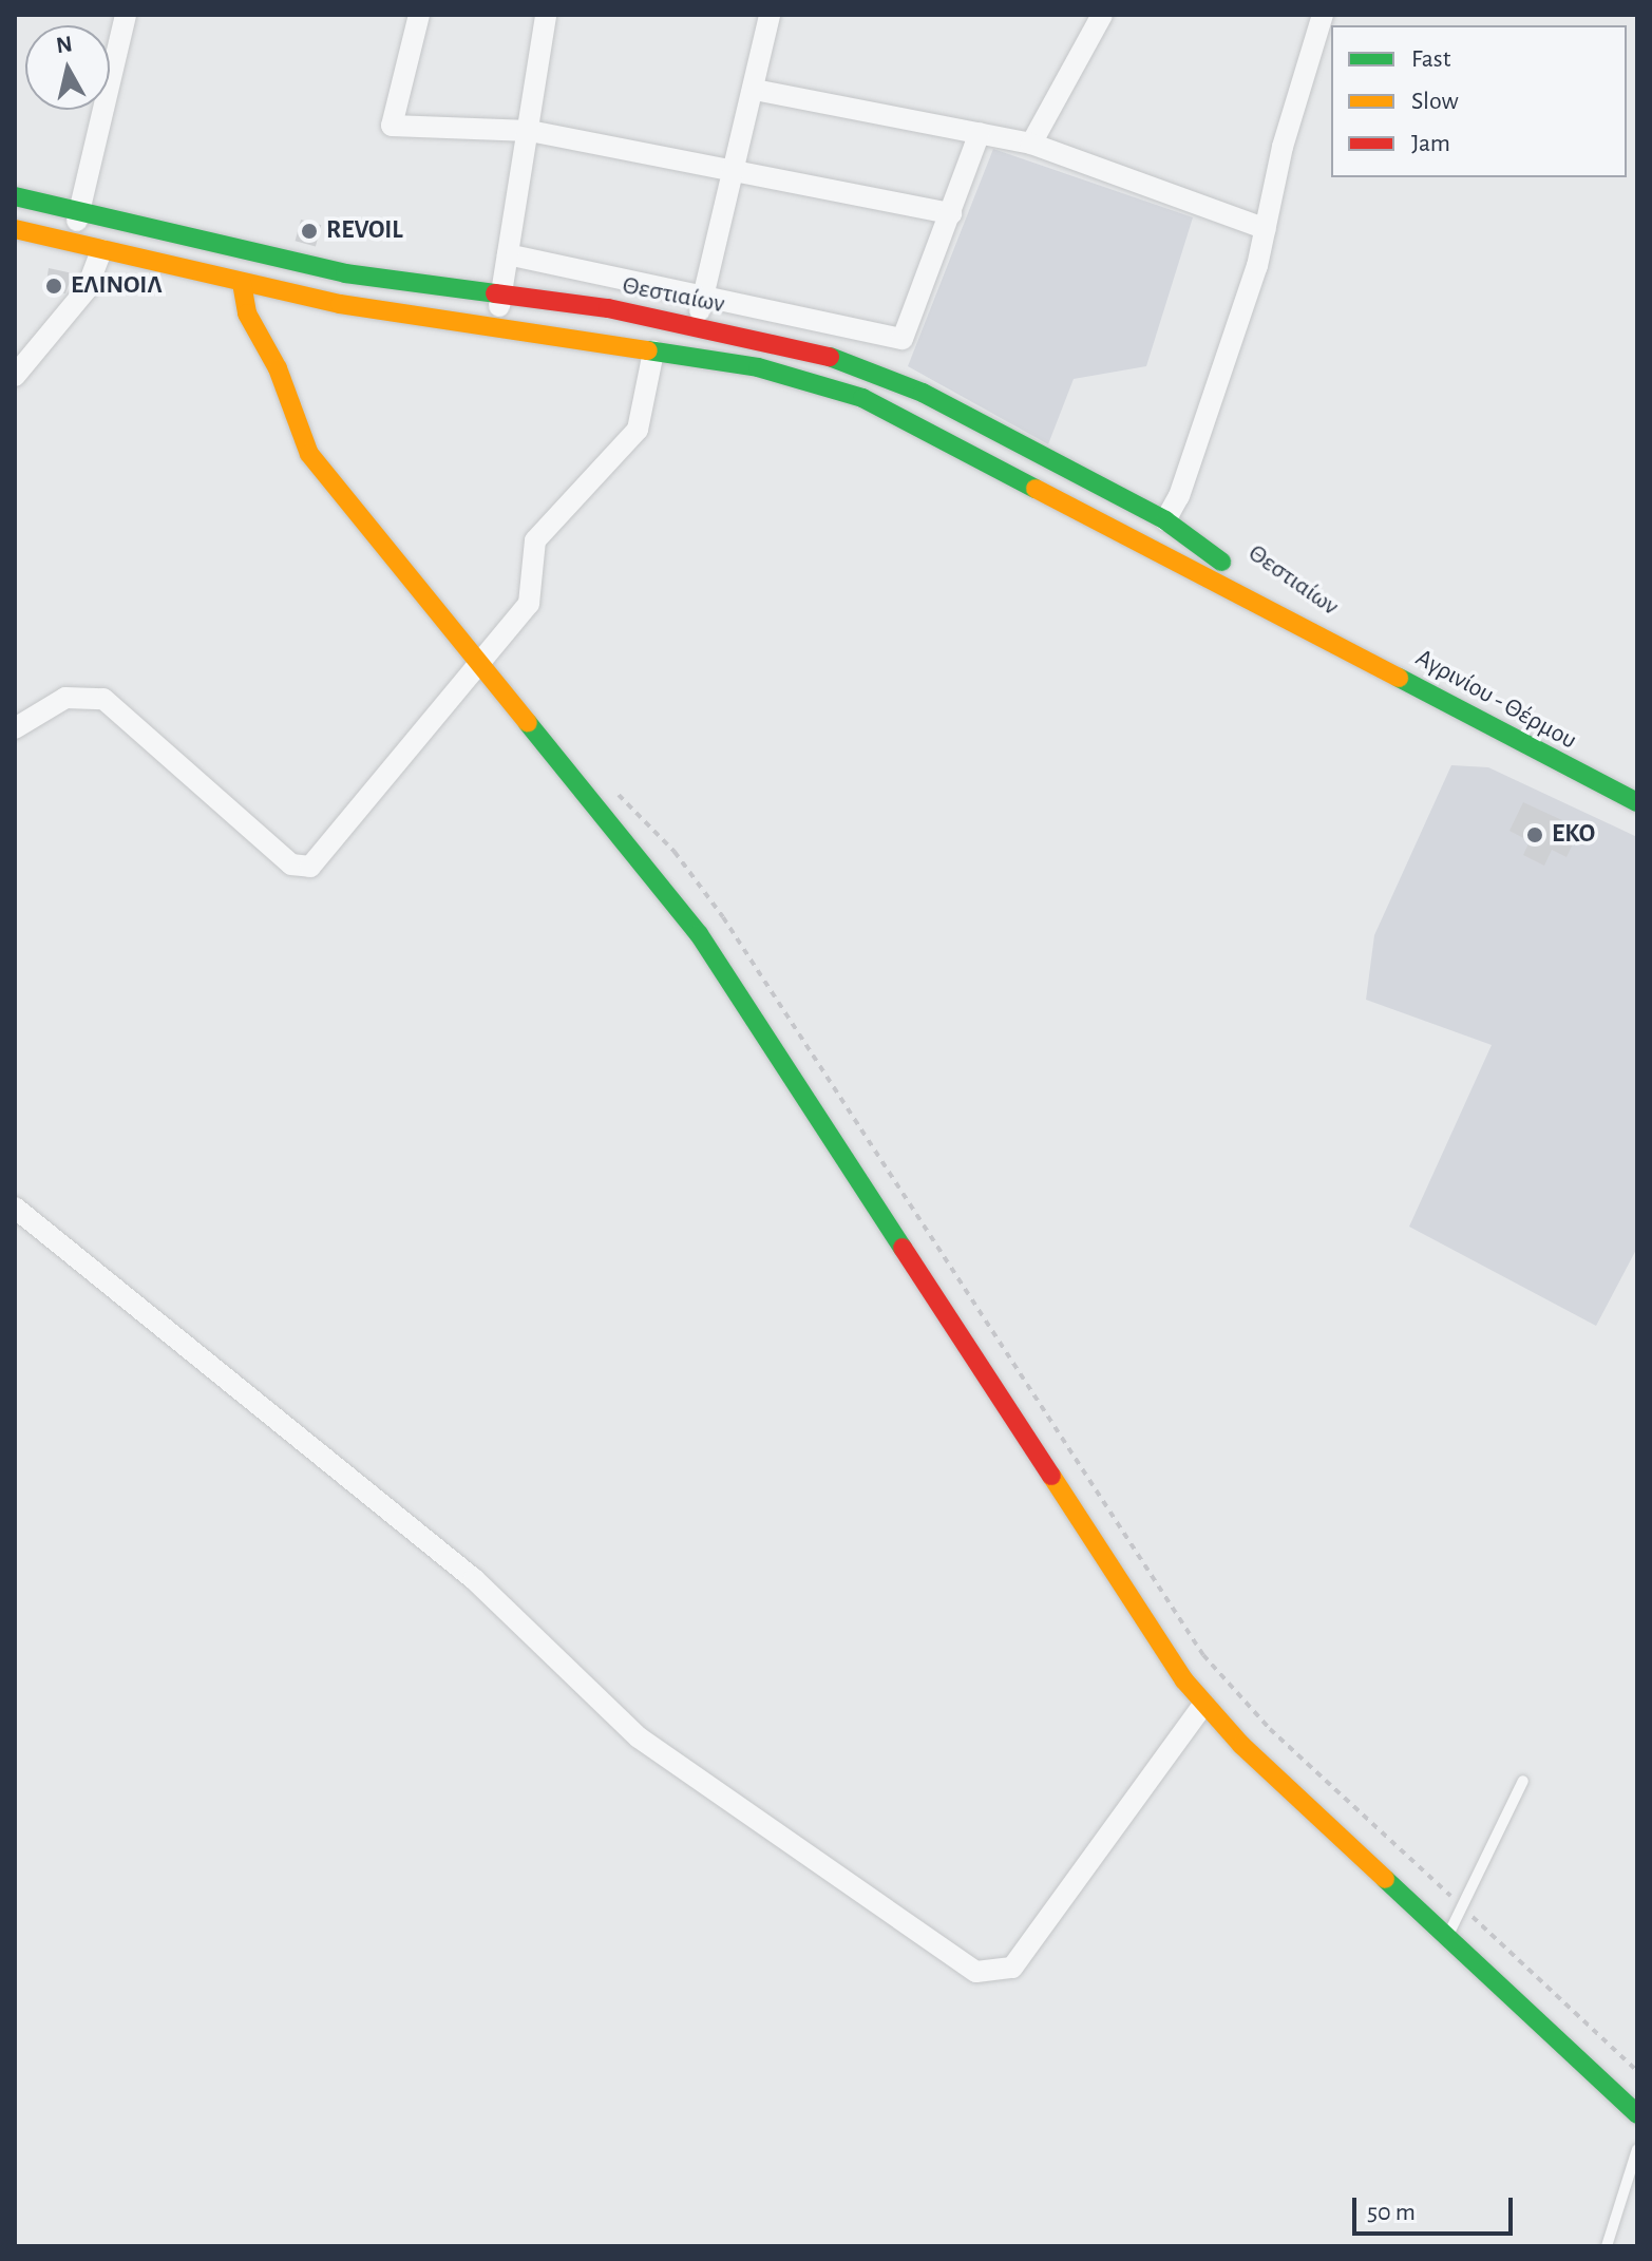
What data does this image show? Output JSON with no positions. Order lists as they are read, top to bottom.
{
  "streets": {
    "main road": ["Θεστιαίων", "Αγρινίου - Θέρμου"]
  },
  "crossings": [
    ["Θεστιαίων", "Αγρινίου - Θέρμου"]
  ],
  "places": ["REVOIL", "ΕΛΙΝΟΙΛ", "EKO"],
  "legend": ["Fast", "Slow", "Jam"],
  "scale_bar": "50 m",
  "north": "top"
}
